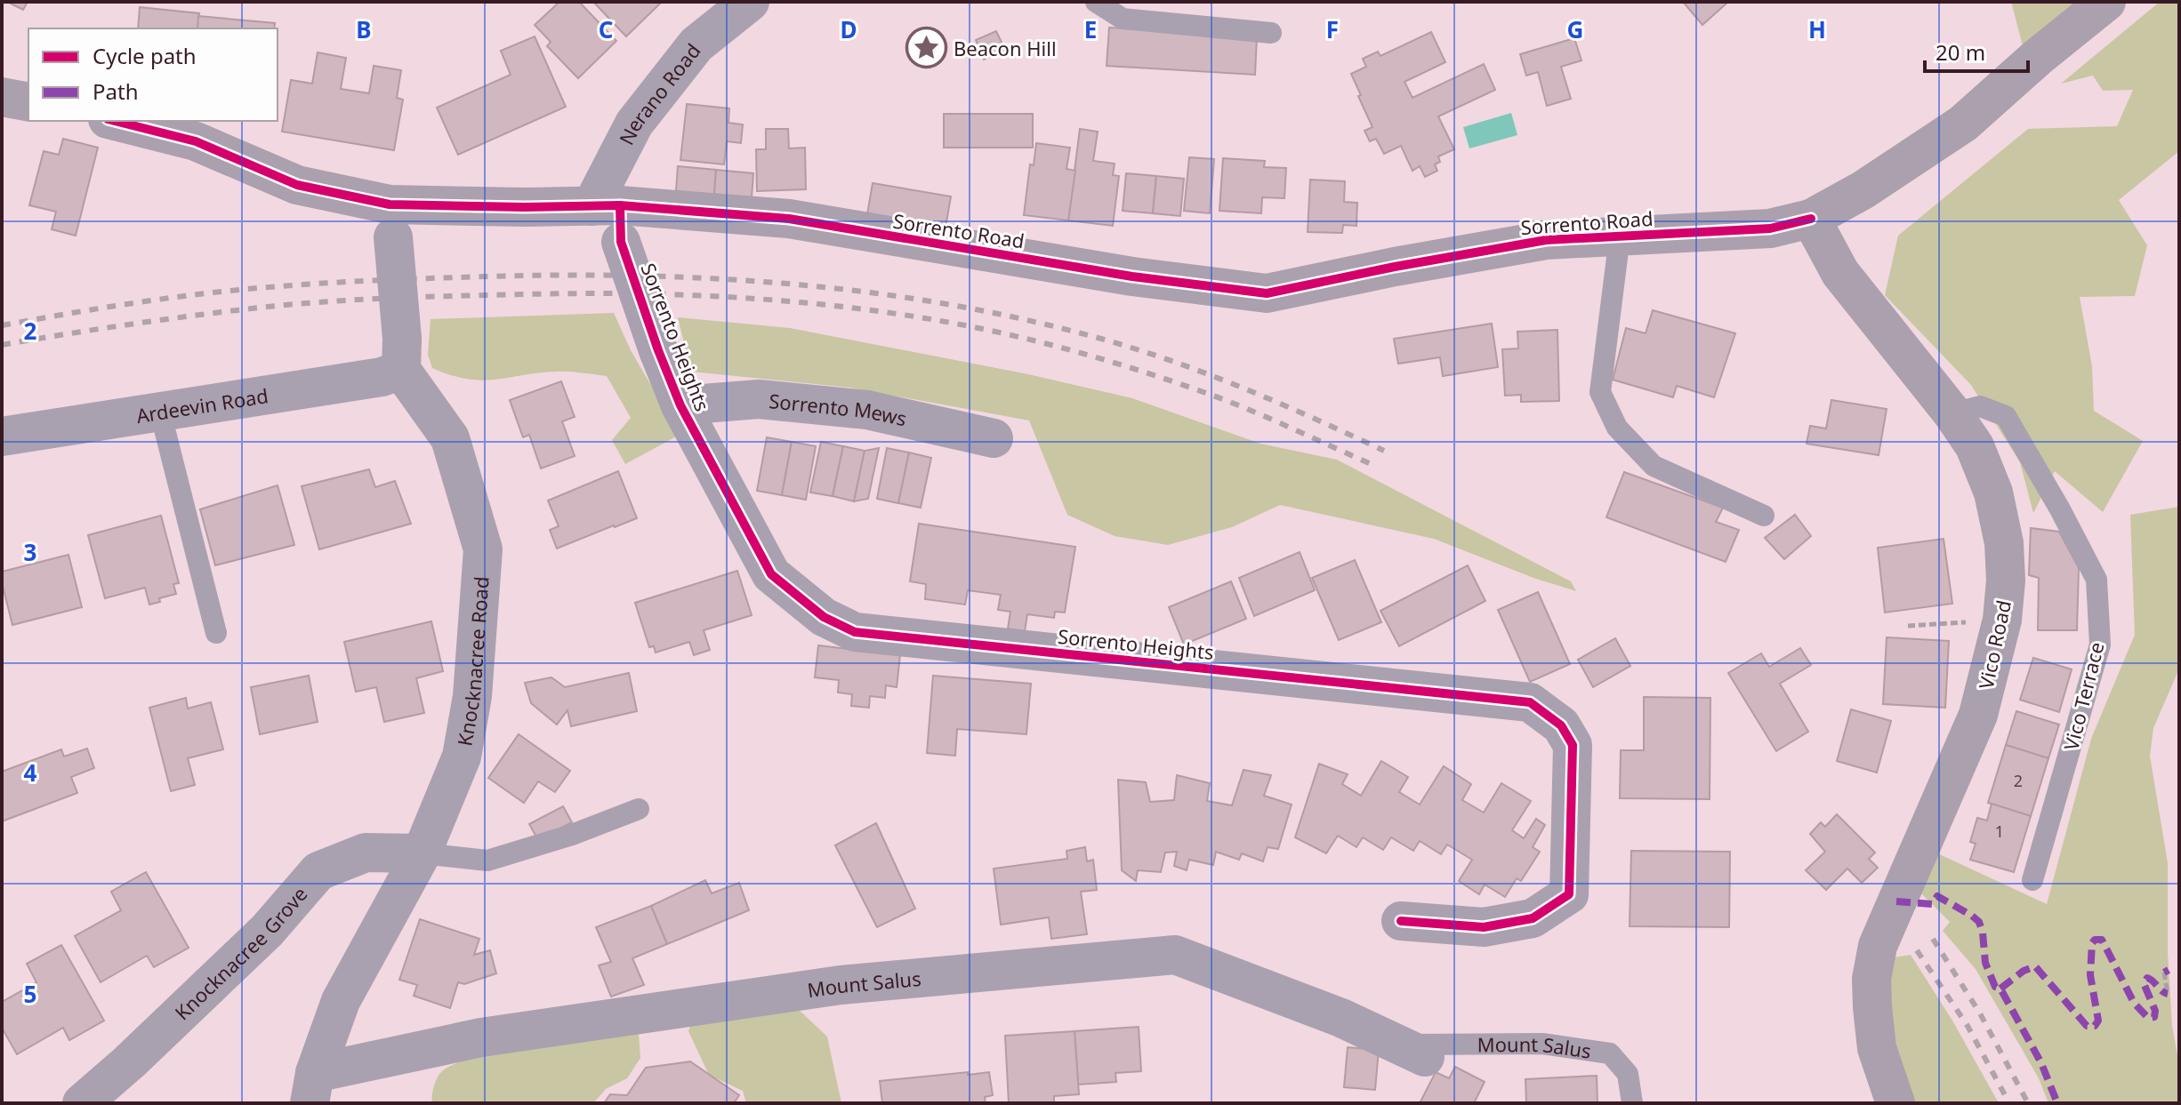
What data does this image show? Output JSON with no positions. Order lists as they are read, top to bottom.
{
  "streets": {
    "main road": ["Sorrento Road", "Vico Road"],
    "street": [
      "Nerano Road",
      "Sorrento Heights",
      "Ardeevin Road",
      "Sorrento Mews",
      "Knocknacree Road",
      "Knocknacree Grove",
      "Mount Salus"
    ],
    "lane": ["Vico Terrace"]
  },
  "crossings": [
    ["Nerano Road", "Sorrento Road"],
    ["Nerano Road", "Sorrento Heights"],
    ["Sorrento Road", "Sorrento Heights"],
    ["Sorrento Road", "Vico Road"],
    ["Sorrento Heights", "Sorrento Mews"],
    ["Ardeevin Road", "Knocknacree Road"],
    ["Vico Road", "Vico Terrace"],
    ["Knocknacree Road", "Knocknacree Grove"],
    ["Knocknacree Road", "Mount Salus"]
  ],
  "places": {
    "place": ["Beacon Hill"]
  },
  "house_numbers": ["2", "1"],
  "legend": ["Cycle path", "Path"],
  "scale_bar": "20 m",
  "grid": {
    "columns": [
      "B",
      "C",
      "D",
      "E",
      "F",
      "G",
      "H"
    ],
    "rows": [
      "2",
      "3",
      "4",
      "5"
    ]
  }
}
